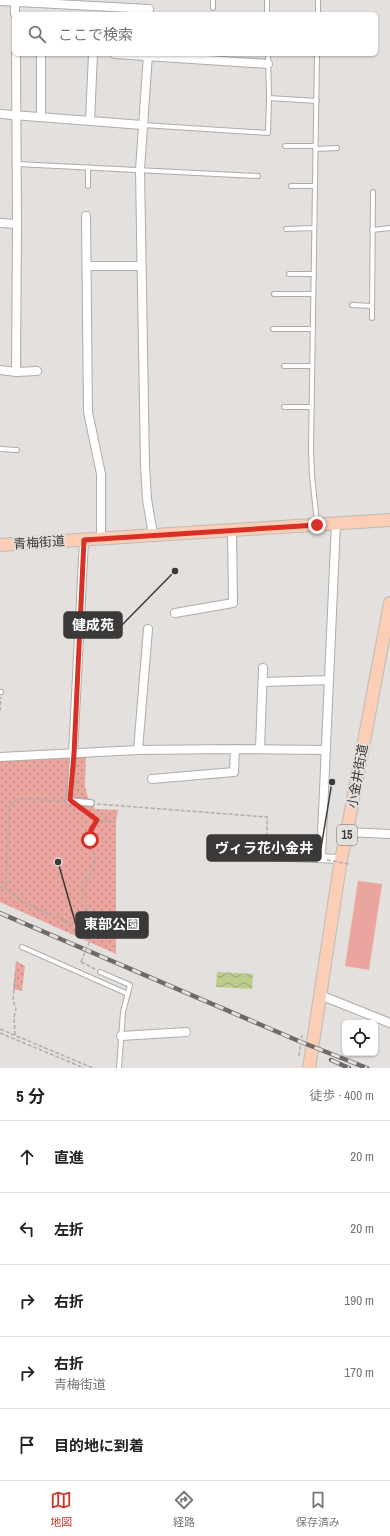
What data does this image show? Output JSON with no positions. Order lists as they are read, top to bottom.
{
  "streets": {
    "main road": ["青梅街道", "小金井街道", "15"]
  },
  "places": ["健成苑", "ヴィラ花小金井", "東部公園"],
  "page": {
    "search": "ここで検索",
    "heading": ["5 分", "徒歩 · 400 m"],
    "list": [
      ["直進", "20 m"],
      ["左折", "20 m"],
      ["右折", "190 m"],
      ["右折", "青梅街道", "170 m"],
      "目的地に到着"
    ],
    "nav": ["地図", "経路", "保存済み"]
  }
}
